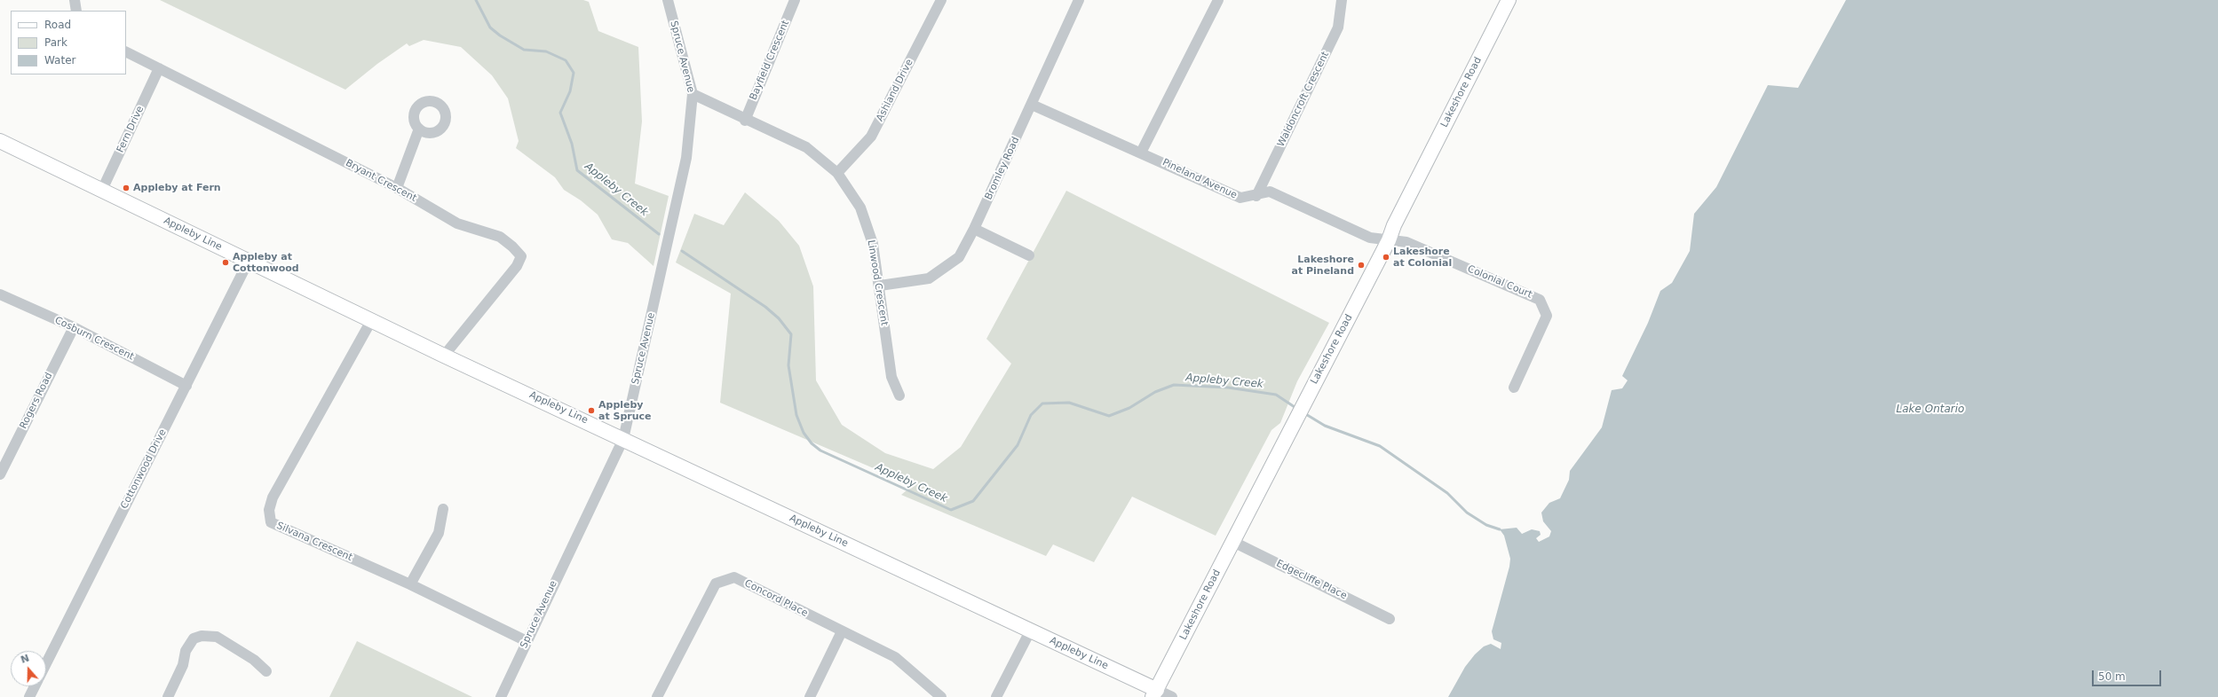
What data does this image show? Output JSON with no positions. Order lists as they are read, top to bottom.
{
  "streets": {
    "main road": ["Lakeshore Road", "Appleby Line"],
    "street": [
      "Spruce Avenue",
      "Bayfield Crescent",
      "Ashland Drive",
      "Waldoncroft Crescent",
      "Fern Drive",
      "Bromley Road",
      "Pineland Avenue",
      "Bryant Crescent",
      "Colonial Court",
      "Linwood Crescent",
      "Cosburn Crescent",
      "Rogers Road",
      "Cottonwood Drive",
      "Silvana Crescent",
      "Edgecliffe Place",
      "Concord Place"
    ]
  },
  "crossings": [
    ["Spruce Avenue", "Appleby Line"],
    ["Spruce Avenue", "Linwood Crescent"],
    ["Spruce Avenue", "Silvana Crescent"],
    ["Bayfield Crescent", "Linwood Crescent"],
    ["Ashland Drive", "Linwood Crescent"],
    ["Lakeshore Road", "Pineland Avenue"],
    ["Lakeshore Road", "Appleby Line"],
    ["Lakeshore Road", "Colonial Court"],
    ["Lakeshore Road", "Edgecliffe Place"],
    ["Waldoncroft Crescent", "Pineland Avenue"],
    ["Fern Drive", "Bryant Crescent"],
    ["Fern Drive", "Appleby Line"],
    ["Bromley Road", "Pineland Avenue"],
    ["Bromley Road", "Linwood Crescent"],
    ["Pineland Avenue", "Colonial Court"],
    ["Bryant Crescent", "Appleby Line"],
    ["Appleby Line", "Cottonwood Drive"],
    ["Appleby Line", "Silvana Crescent"],
    ["Cosburn Crescent", "Rogers Road"],
    ["Cosburn Crescent", "Cottonwood Drive"]
  ],
  "water": ["Appleby Creek", "Lake Ontario"],
  "places": [
    "Appleby at Fern",
    "Lakeshore at Colonial",
    "Appleby at Cottonwood",
    "Lakeshore at Pineland",
    "Appleby at Spruce"
  ],
  "legend": ["Road", "Park", "Water"],
  "scale_bar": "50 m",
  "north": "top"
}
